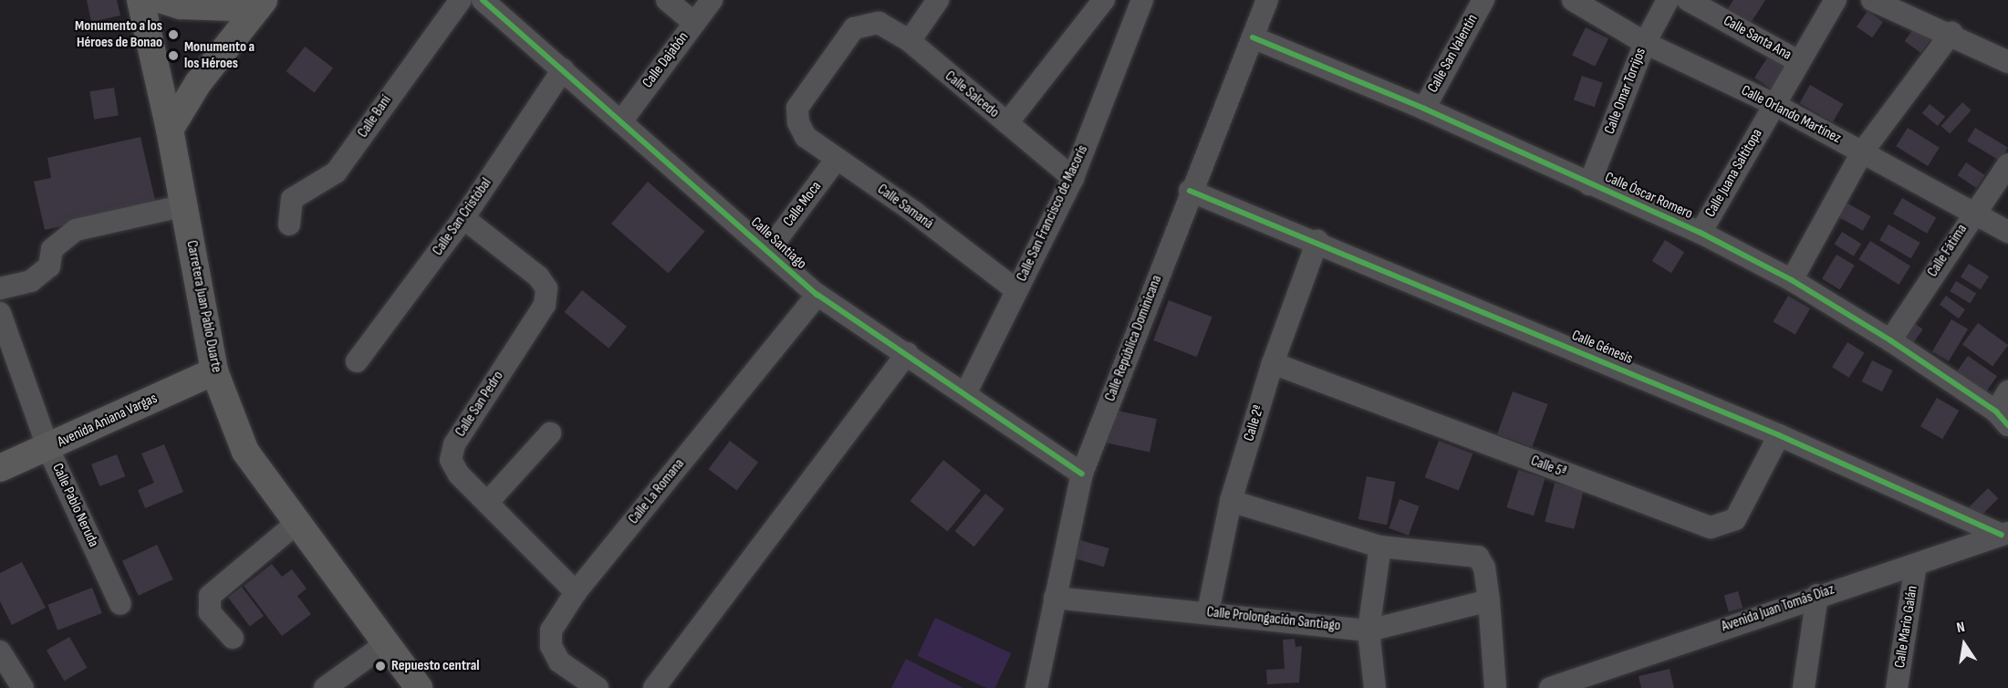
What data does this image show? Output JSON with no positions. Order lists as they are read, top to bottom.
{
  "streets": {
    "main road": ["Carretera Juan Pablo Duarte", "Avenida Aniana Vargas"],
    "street": [
      "Calle Santa Ana",
      "Calle San Valentín",
      "Calle Dajabón",
      "Calle Omar Torrijos",
      "Calle Salcedo",
      "Calle Orlando Martínez",
      "Calle Baní",
      "Calle Juana Saltitopa",
      "Calle Óscar Romero",
      "Calle Moca",
      "Calle Samaná",
      "Calle San Francisco de Macorís",
      "Calle San Cristóbal",
      "Calle Santiago",
      "Calle Fátima",
      "Calle República Dominicana",
      "Calle Génesis",
      "Calle San Pedro",
      "Calle 2ª",
      "Calle 5ª",
      "Calle La Romana",
      "Calle Pablo Neruda",
      "Avenida Juan Tomás Díaz",
      "Calle Prolongación Santiago",
      "Calle Mario Galán"
    ]
  },
  "crossings": [
    ["Calle Santa Ana", "Calle Juana Saltitopa"],
    ["Calle San Valentín", "Calle Óscar Romero"],
    ["Calle Dajabón", "Calle Santiago"],
    ["Calle Omar Torrijos", "Calle Orlando Martínez"],
    ["Calle Omar Torrijos", "Calle Óscar Romero"],
    ["Calle Salcedo", "Calle Samaná"],
    ["Calle Salcedo", "Calle San Francisco de Macorís"],
    ["Calle Orlando Martínez", "Calle Juana Saltitopa"],
    ["Calle Orlando Martínez", "Calle Fátima"],
    ["Calle Juana Saltitopa", "Calle Óscar Romero"],
    ["Calle Óscar Romero", "Calle Fátima"],
    ["Calle Óscar Romero", "Calle República Dominicana"],
    ["Calle Moca", "Calle Samaná"],
    ["Calle Moca", "Calle Santiago"],
    ["Calle Samaná", "Calle San Francisco de Macorís"],
    ["Calle San Francisco de Macorís", "Calle Santiago"],
    ["Calle San Cristóbal", "Calle Santiago"],
    ["Calle San Cristóbal", "Calle San Pedro"],
    ["Calle Santiago", "Calle República Dominicana"],
    ["Calle Santiago", "Calle La Romana"],
    ["Carretera Juan Pablo Duarte", "Avenida Aniana Vargas"],
    ["Calle República Dominicana", "Calle Génesis"],
    ["Calle República Dominicana", "Calle Prolongación Santiago"],
    ["Calle Génesis", "Calle 2ª"],
    ["Calle Génesis", "Calle 5ª"],
    ["Calle Génesis", "Avenida Juan Tomás Díaz"],
    ["Calle San Pedro", "Calle La Romana"],
    ["Avenida Aniana Vargas", "Calle Pablo Neruda"],
    ["Calle 2ª", "Calle 5ª"],
    ["Calle 2ª", "Calle Prolongación Santiago"],
    ["Avenida Juan Tomás Díaz", "Calle Mario Galán"]
  ],
  "places": ["Monumento a los Héroes de Bonao", "Monumento a los Héroes", "Repuesto central"],
  "north": "top"
}
